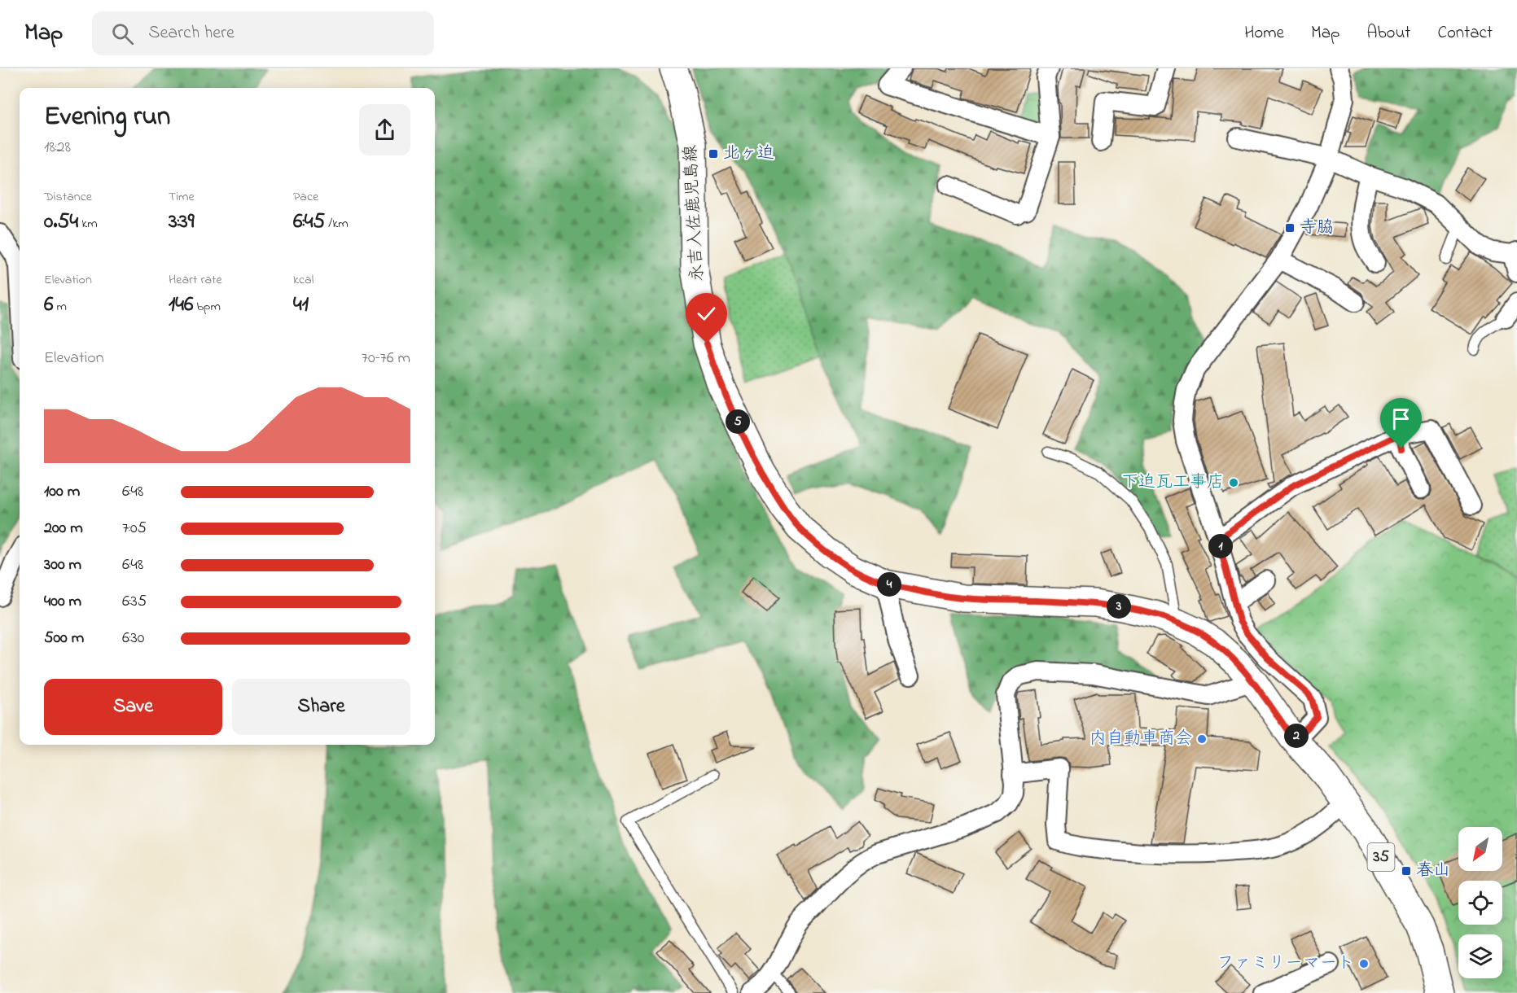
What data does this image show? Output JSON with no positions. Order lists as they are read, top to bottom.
{
  "streets": {
    "main road": ["永吉入佐鹿児島線", "35"]
  },
  "places": {
    "transit": ["北ヶ迫", "寺脇", "春山"],
    "other": ["下迫瓦工事店", "内自動車商会", "ファミリーマート"]
  },
  "north": "bottom left",
  "page": {
    "header": "Map",
    "search": "Search here",
    "nav": [
      "Home",
      "Map",
      "About",
      "Contact"
    ],
    "heading": ["Evening run", "18:28"],
    "stats": [
      ["Distance", "0.54 km"],
      ["Time", "3:39"],
      ["Pace", "6:45 /km"],
      ["Elevation", "6 m"],
      ["Heart rate", "146 bpm"],
      ["kcal", "41"]
    ],
    "chart": ["Elevation", "70–76 m"],
    "pins": [
      "5",
      "1",
      "4",
      "3",
      "2"
    ],
    "list": [
      {
        "name": "100 m",
        "note": "6:48"
      },
      {
        "name": "200 m",
        "note": "7:05"
      },
      {
        "name": "300 m",
        "note": "6:48"
      },
      {
        "name": "400 m",
        "note": "6:35"
      },
      {
        "name": "500 m",
        "note": "6:30"
      }
    ],
    "buttons": ["Save", "Share"]
  }
}
